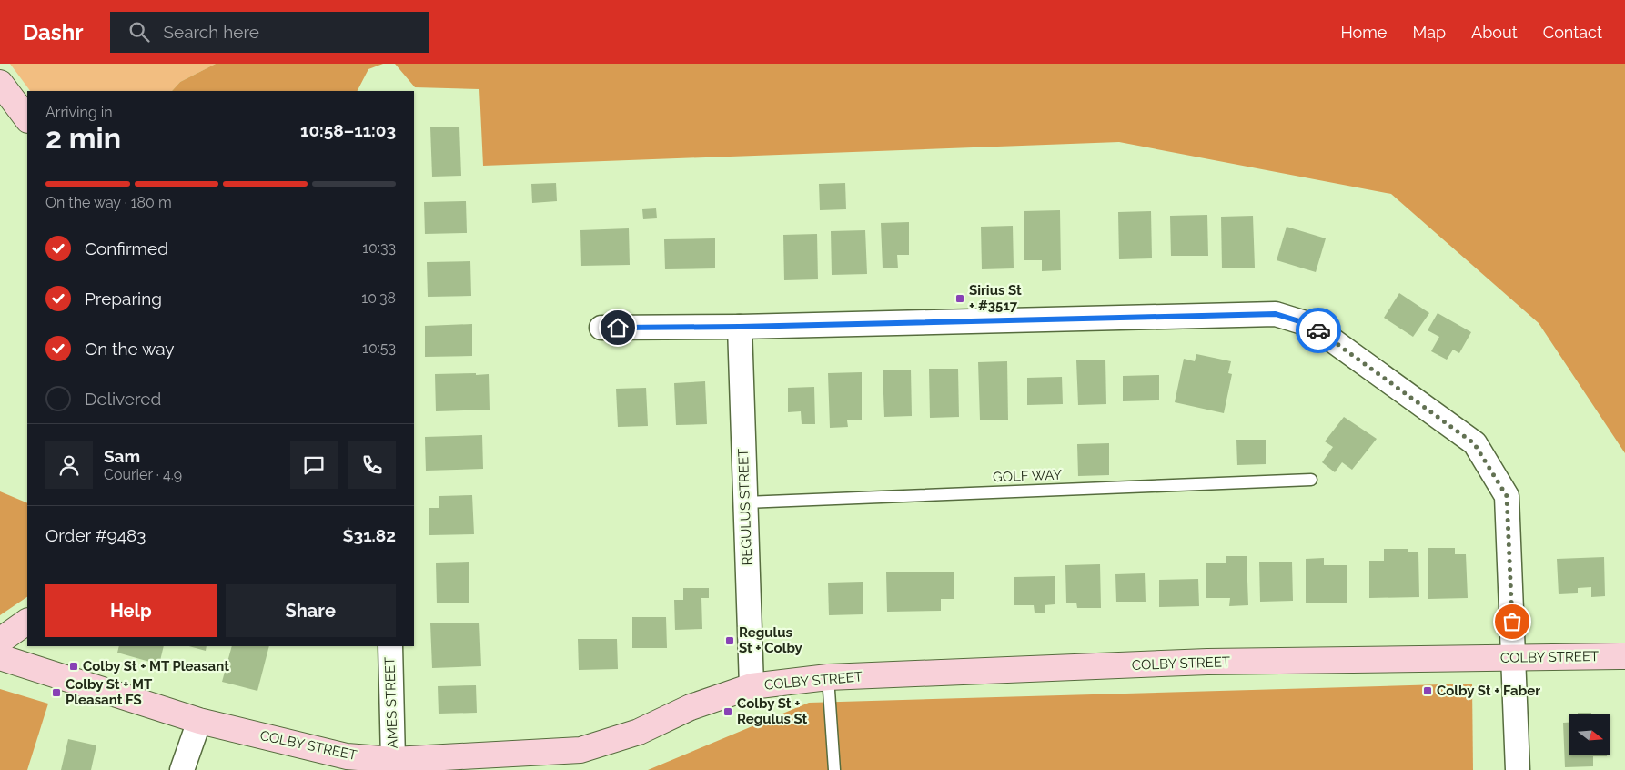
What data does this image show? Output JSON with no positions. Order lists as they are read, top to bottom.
{
  "streets": {
    "street": ["REGULUS STREET", "COLBY STREET", "AMES STREET"],
    "lane": ["GOLF WAY"]
  },
  "crossings": [
    ["GOLF WAY", "REGULUS STREET"],
    ["REGULUS STREET", "COLBY STREET"],
    ["COLBY STREET", "AMES STREET"]
  ],
  "places": {
    "transit": [
      "Sirius St + #3517",
      "Regulus St + Colby",
      "Colby St + MT Pleasant",
      "Colby St + Faber",
      "Colby St + MT Pleasant FS",
      "Colby St + Regulus St"
    ]
  },
  "north": "right",
  "page": {
    "header": "Dashr",
    "search": "Search here",
    "nav": [
      "Home",
      "Map",
      "About",
      "Contact"
    ],
    "heading": ["2 min", "Arriving in", "10:58–11:03"],
    "panel": [
      "Sam",
      "Courier · 4.9",
      "Order #9483",
      "$31.82"
    ],
    "bar": "On the way · 180 m",
    "list": [
      ["Confirmed", "10:33"],
      ["Preparing", "10:38"],
      ["On the way", "10:53"],
      "Delivered"
    ],
    "buttons": ["Help", "Share"]
  }
}
